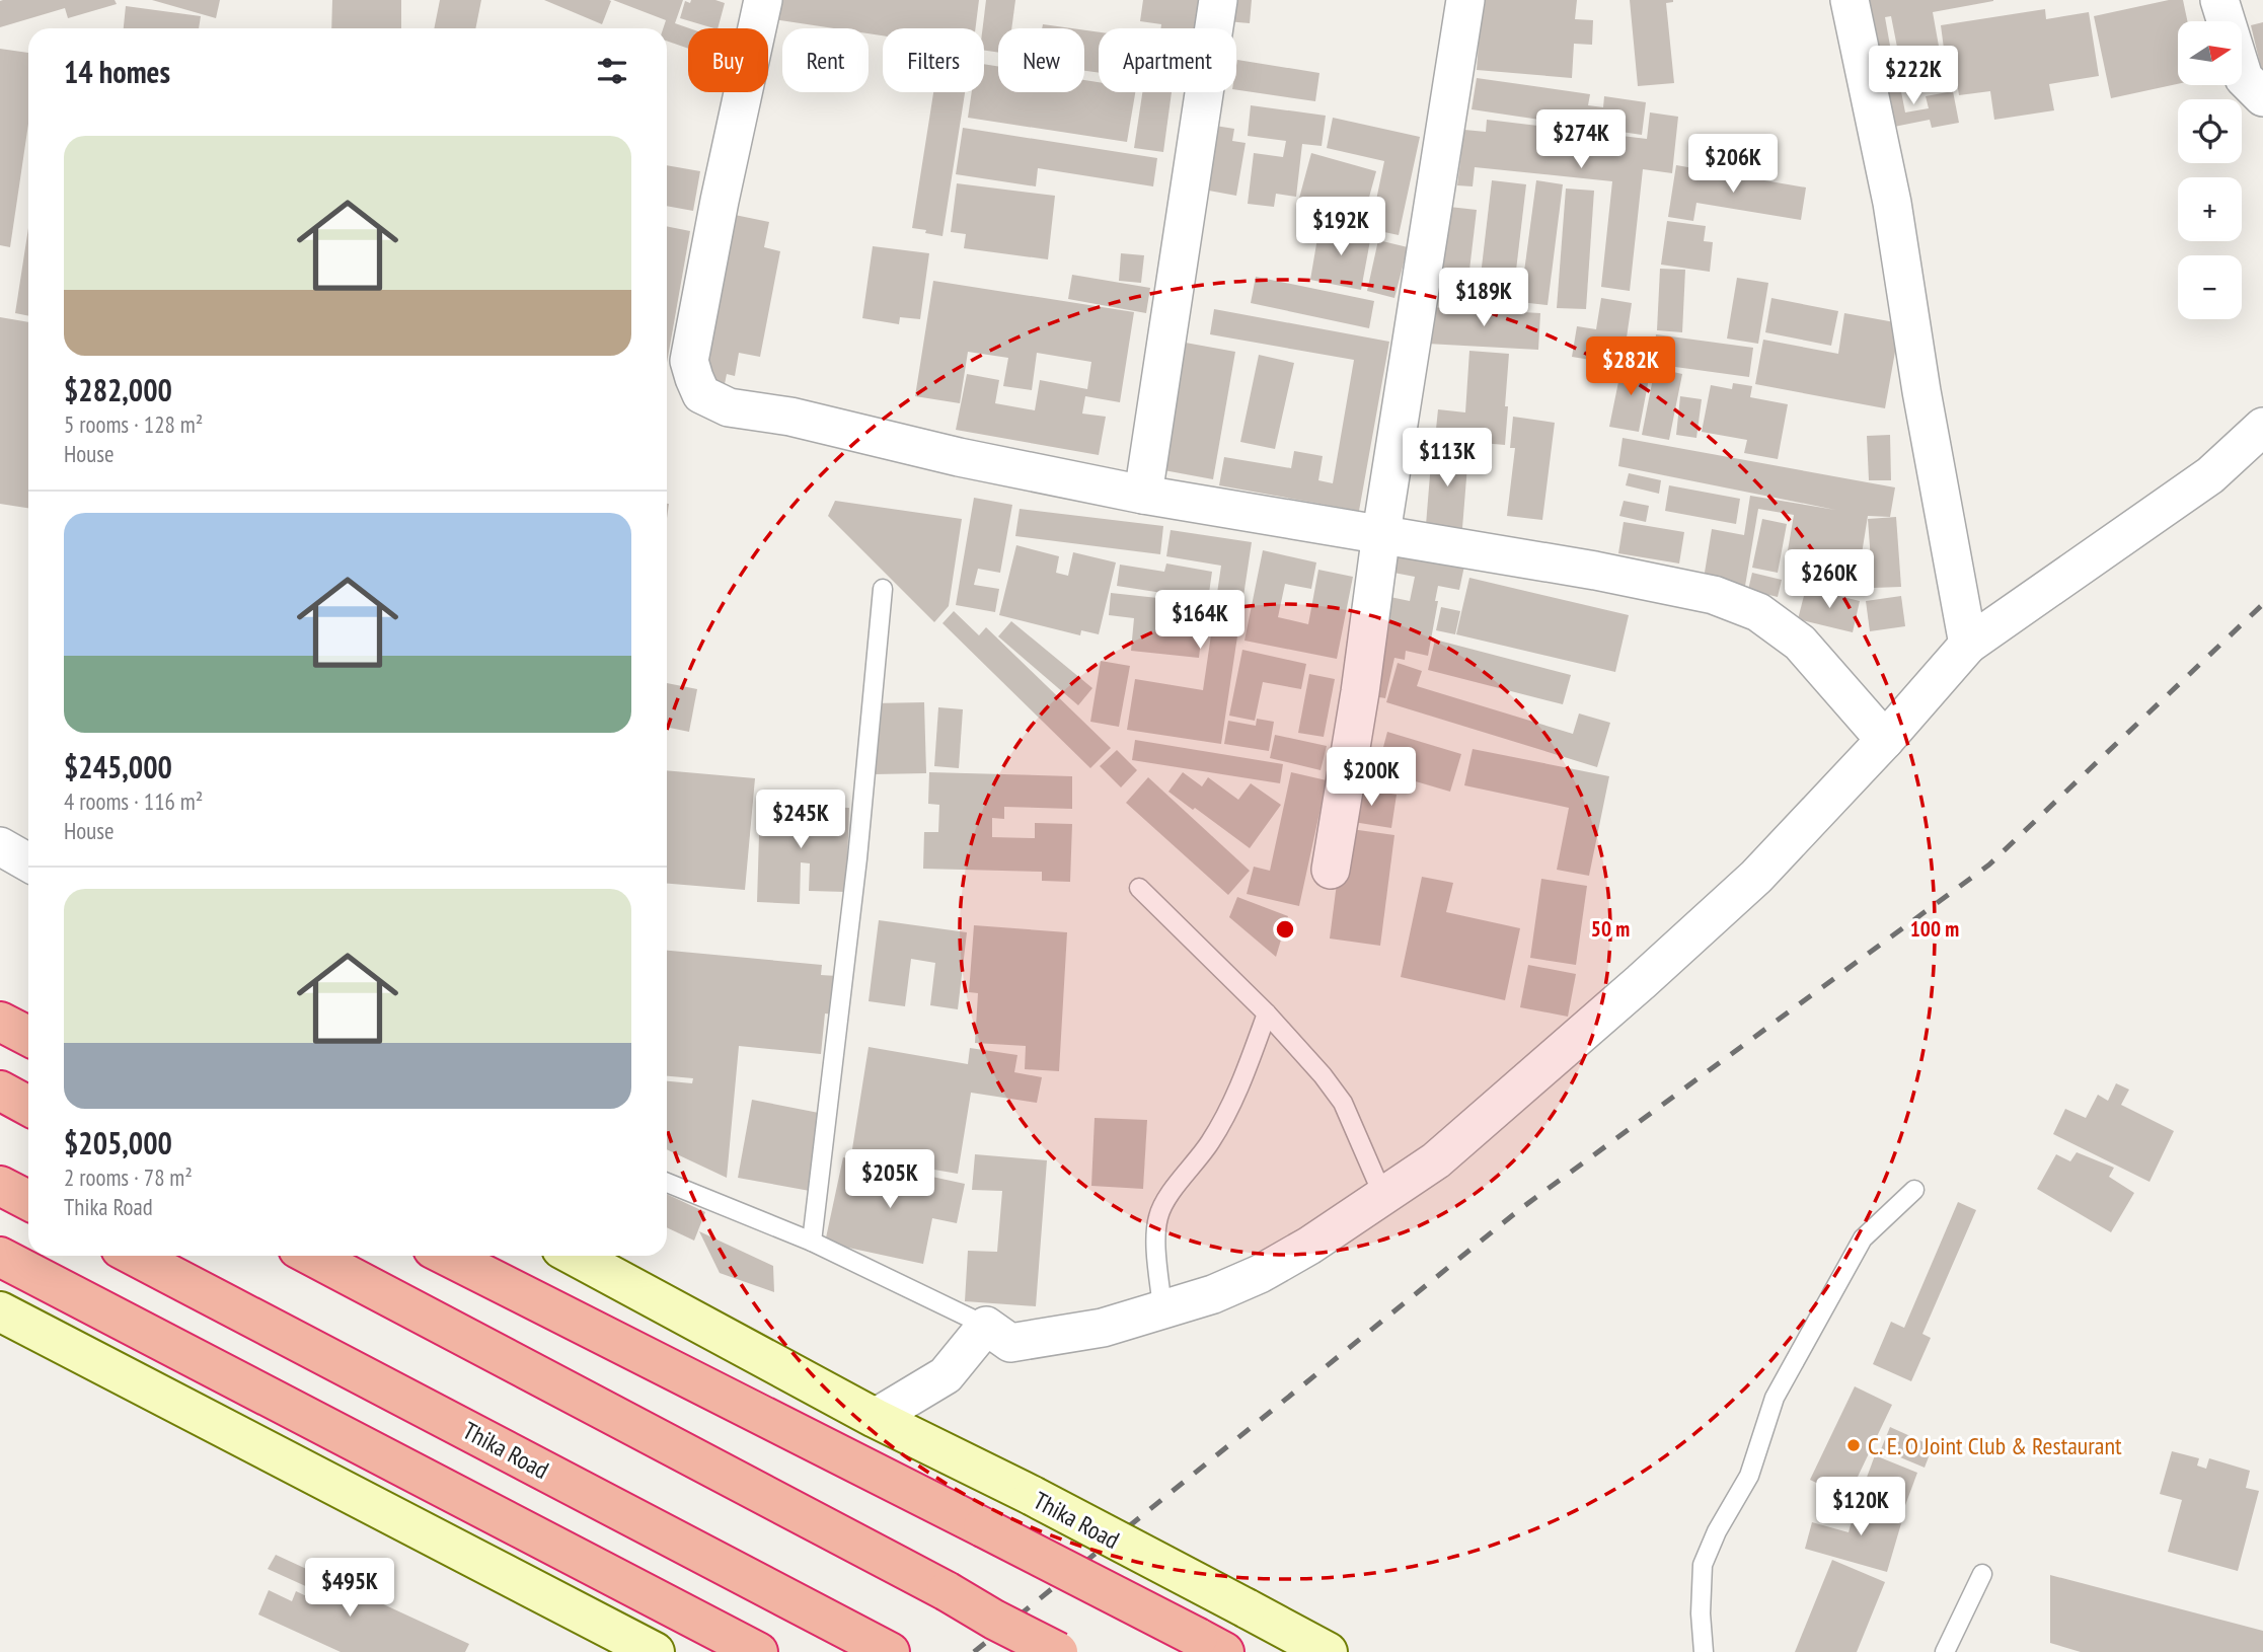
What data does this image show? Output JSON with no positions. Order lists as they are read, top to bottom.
{
  "streets": {
    "highway": ["Thika Road"]
  },
  "places": ["C. E. O Joint Club & Restaurant"],
  "north": "right",
  "page": {
    "map_buttons": ["+", "−"],
    "chip": [
      "Buy",
      "Rent",
      "Filters",
      "New",
      "Apartment"
    ],
    "heading": "14 homes",
    "price": [
      "$222K",
      "$274K",
      "$206K",
      "$192K",
      "$189K",
      "$282K",
      "$113K",
      "$260K",
      "$164K",
      "$200K",
      "$245K",
      "$205K",
      "$120K",
      "$495K"
    ],
    "list": [
      {
        "name": "$282,000",
        "note": "5 rooms · 128 m² · House"
      },
      {
        "name": "$245,000",
        "note": "4 rooms · 116 m² · House"
      },
      {
        "name": "$205,000",
        "note": "2 rooms · 78 m² · Thika Road"
      }
    ]
  },
  "rings": ["50 m", "100 m"]
}
